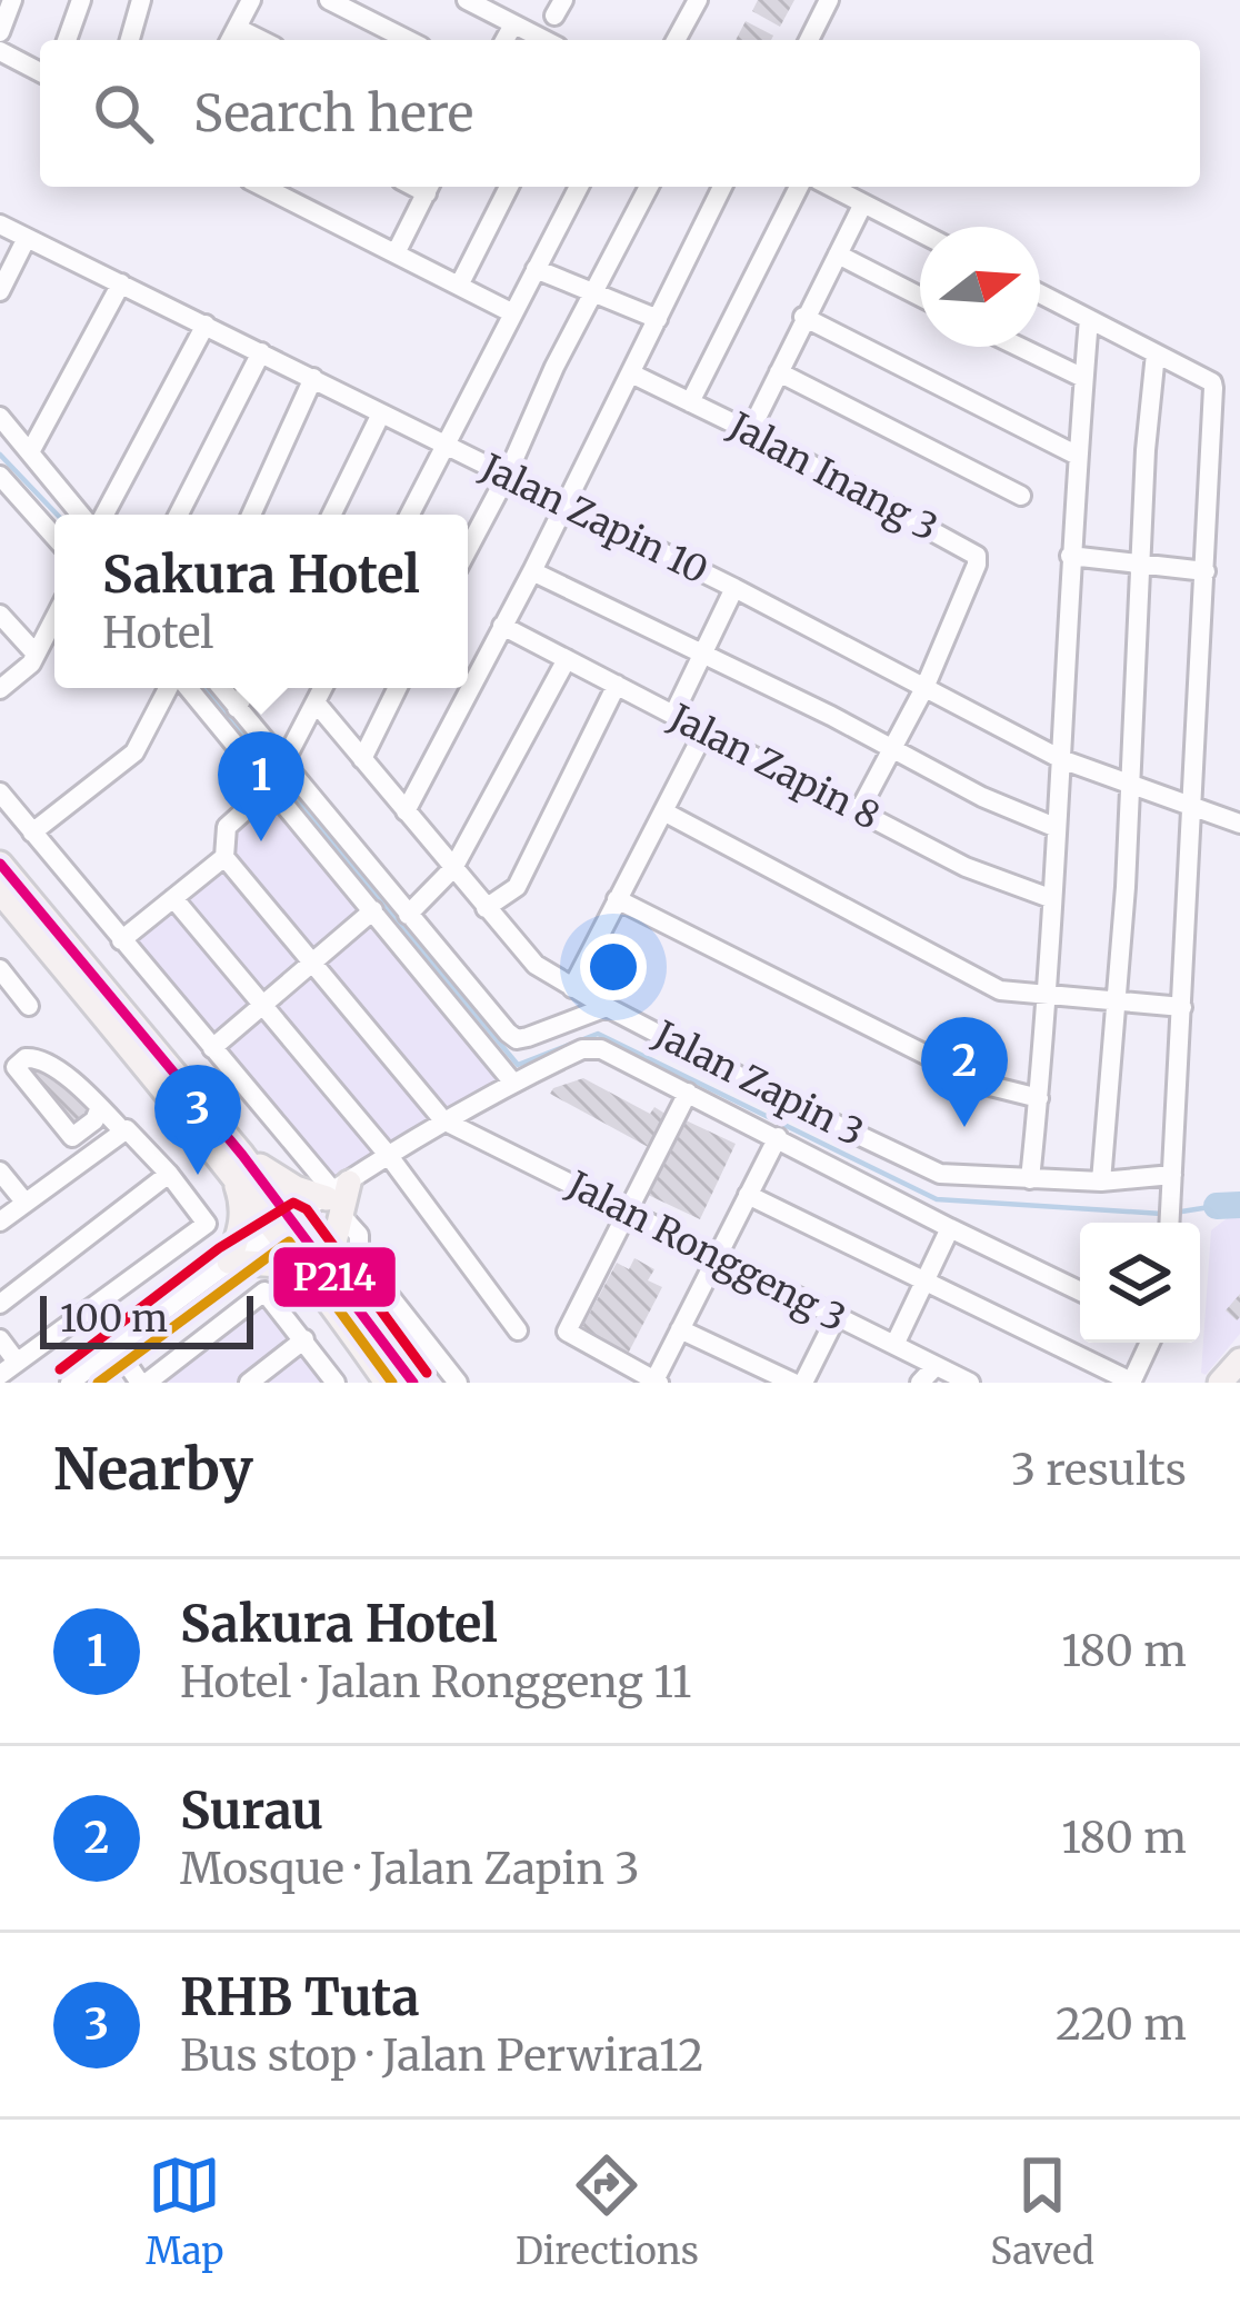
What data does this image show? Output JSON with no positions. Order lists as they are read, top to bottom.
{
  "streets": {
    "street": [
      "Jalan Inang 3",
      "Jalan Zapin 10",
      "Jalan Zapin 8",
      "Jalan Zapin 3",
      "Jalan Ronggeng 3"
    ]
  },
  "crossings": [
    ["Jalan Inang 3", "Jalan Zapin 10"]
  ],
  "lines": ["transit line P214"],
  "scale_bar": "100 m",
  "north": "right",
  "page": {
    "search": "Search here",
    "popup": ["Sakura Hotel", "Hotel"],
    "pins": ["1", "2", "3"],
    "scale": "100 m",
    "heading": ["Nearby", "3 results"],
    "list": [
      {
        "mark": "1",
        "name": "Sakura Hotel",
        "note": "Hotel · Jalan Ronggeng 11",
        "value": "180 m"
      },
      {
        "mark": "2",
        "name": "Surau",
        "note": "Mosque · Jalan Zapin 3",
        "value": "180 m"
      },
      {
        "mark": "3",
        "name": "RHB Tuta",
        "note": "Bus stop · Jalan Perwira12",
        "value": "220 m"
      }
    ],
    "nav": ["Map", "Directions", "Saved"]
  }
}
